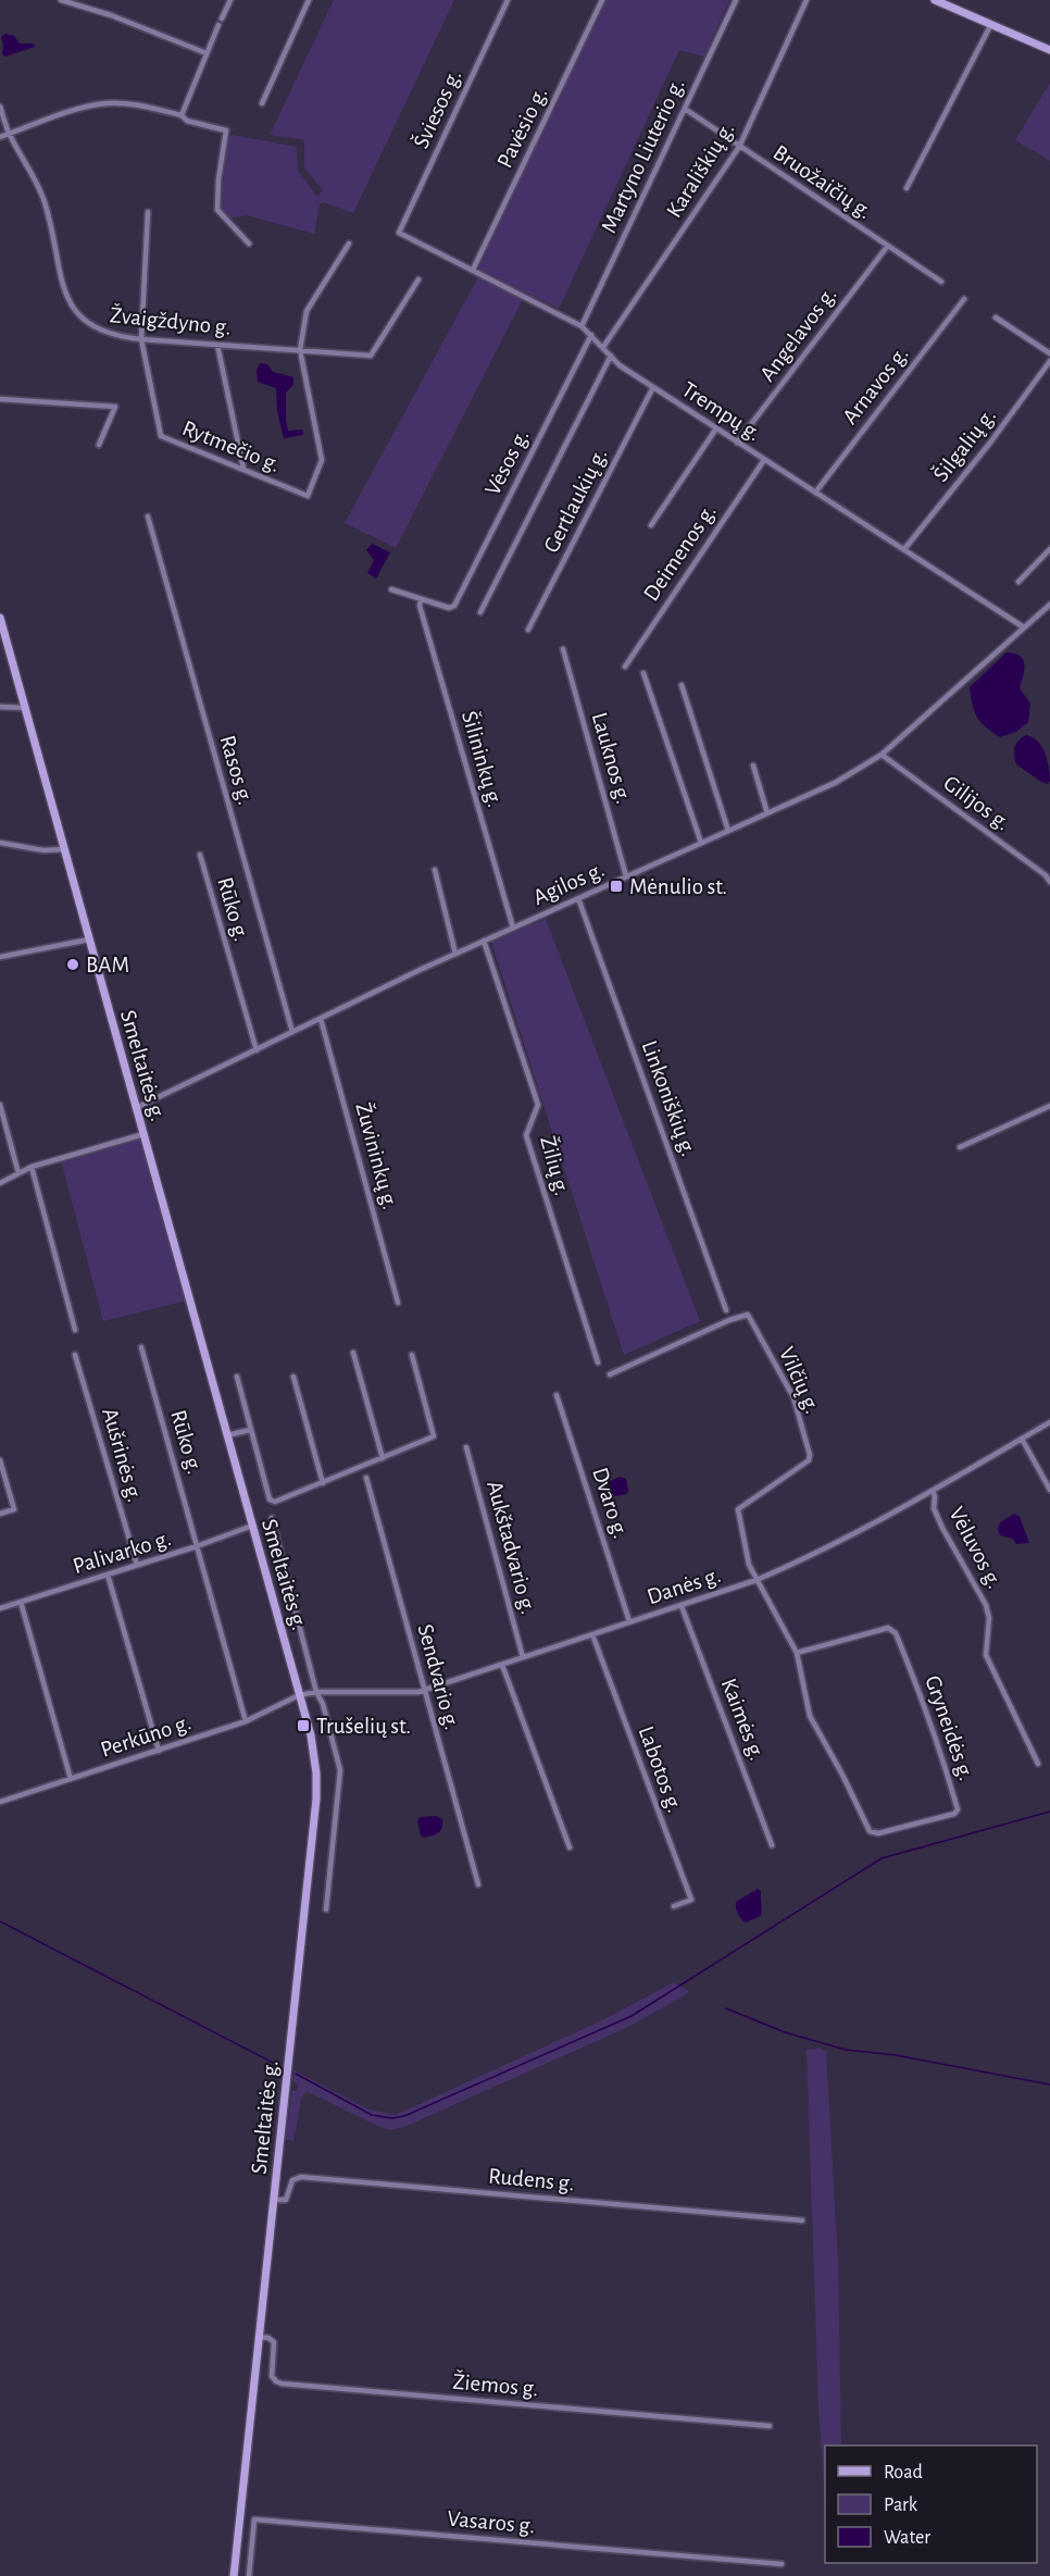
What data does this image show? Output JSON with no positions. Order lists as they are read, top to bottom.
{
  "streets": {
    "main road": ["Smeltaitės g."],
    "street": [
      "Šviesos g.",
      "Pavėsio g.",
      "Martyno Liuterio g.",
      "Karališkių g.",
      "Bruožaičių g.",
      "Žvaigždyno g.",
      "Angelavos g.",
      "Arnavos g.",
      "Trempų g.",
      "Šilgalių g.",
      "Rytmečio g.",
      "Vėsos g.",
      "Gertlaukių g.",
      "Deimenos g.",
      "Lauknos g.",
      "Šilininkų g.",
      "Rasos g.",
      "Gilijos g.",
      "Agilos g.",
      "Rūko g.",
      "Linkoniškių g.",
      "Žuvininkų g.",
      "Žilių g.",
      "Vilčių g.",
      "Aušrinės g.",
      "Dvaro g.",
      "Aukštadvario g.",
      "Vėluvos g.",
      "Palivarko g.",
      "Danės g.",
      "Sendvario g.",
      "Kaimės g.",
      "Gryneidės g.",
      "Perkūno g.",
      "Labotos g.",
      "Rudens g.",
      "Žiemos g.",
      "Vasaros g."
    ]
  },
  "crossings": [
    ["Šviesos g.", "Trempų g."],
    ["Pavėsio g.", "Trempų g."],
    ["Martyno Liuterio g.", "Bruožaičių g."],
    ["Martyno Liuterio g.", "Trempų g."],
    ["Karališkių g.", "Bruožaičių g."],
    ["Karališkių g.", "Trempų g."],
    ["Bruožaičių g.", "Angelavos g."],
    ["Žvaigždyno g.", "Rytmečio g."],
    ["Angelavos g.", "Trempų g."],
    ["Arnavos g.", "Trempų g."],
    ["Trempų g.", "Šilgalių g."],
    ["Trempų g.", "Vėsos g."],
    ["Trempų g.", "Gertlaukių g."],
    ["Trempų g.", "Deimenos g."],
    ["Trempų g.", "Agilos g."],
    ["Vėsos g.", "Šilininkų g."],
    ["Lauknos g.", "Agilos g."],
    ["Šilininkų g.", "Agilos g."],
    ["Rasos g.", "Agilos g."],
    ["Gilijos g.", "Agilos g."],
    ["Agilos g.", "Rūko g."],
    ["Agilos g.", "Smeltaitės g."],
    ["Agilos g.", "Linkoniškių g."],
    ["Agilos g.", "Žuvininkų g."],
    ["Agilos g.", "Žilių g."],
    ["Rūko g.", "Palivarko g."],
    ["Rūko g.", "Perkūno g."],
    ["Smeltaitės g.", "Palivarko g."],
    ["Smeltaitės g.", "Danės g."],
    ["Smeltaitės g.", "Perkūno g."],
    ["Smeltaitės g.", "Rudens g."],
    ["Smeltaitės g.", "Žiemos g."],
    ["Vilčių g.", "Danės g."],
    ["Vilčių g.", "Gryneidės g."],
    ["Aušrinės g.", "Palivarko g."],
    ["Dvaro g.", "Danės g."],
    ["Aukštadvario g.", "Danės g."],
    ["Vėluvos g.", "Danės g."],
    ["Danės g.", "Sendvario g."],
    ["Danės g.", "Kaimės g."],
    ["Danės g.", "Gryneidės g."],
    ["Danės g.", "Perkūno g."],
    ["Danės g.", "Labotos g."]
  ],
  "places": {
    "transit": ["Mėnulio st.", "Trušelių st."],
    "other": ["BAM"]
  },
  "legend": ["Road", "Park", "Water"]
}
